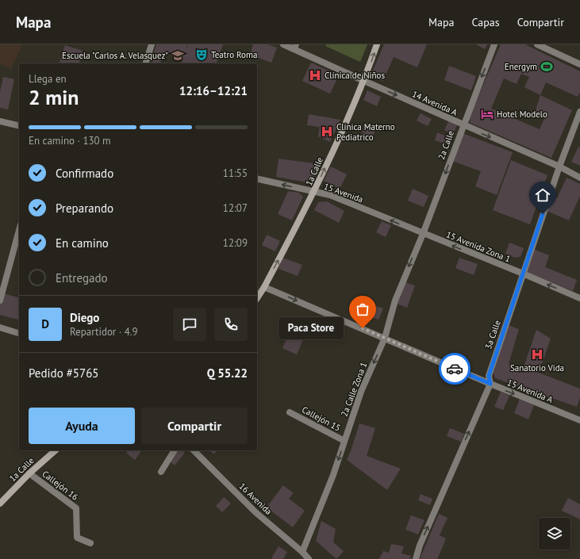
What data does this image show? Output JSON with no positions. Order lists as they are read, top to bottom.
{
  "streets": {
    "main road": ["1a Calle"],
    "street": [
      "14 Avenida A",
      "2a Calle",
      "15 Avenida",
      "15 Avenida Zona 1",
      "3a Calle",
      "2a Calle Zona 1",
      "15 Avenida A",
      "Callejón 15",
      "Callejón 16",
      "16 Avenida"
    ]
  },
  "crossings": [
    ["14 Avenida A", "2a Calle"],
    ["14 Avenida A", "1a Calle"],
    ["14 Avenida A", "3a Calle"],
    ["2a Calle", "15 Avenida"],
    ["2a Calle", "15 Avenida Zona 1"],
    ["2a Calle", "2a Calle Zona 1"],
    ["1a Calle", "15 Avenida"],
    ["1a Calle", "15 Avenida A"],
    ["1a Calle", "Callejón 16"],
    ["15 Avenida", "15 Avenida Zona 1"],
    ["15 Avenida", "2a Calle Zona 1"],
    ["15 Avenida Zona 1", "3a Calle"],
    ["15 Avenida Zona 1", "2a Calle Zona 1"],
    ["3a Calle", "15 Avenida A"],
    ["2a Calle Zona 1", "15 Avenida A"],
    ["2a Calle Zona 1", "Callejón 15"],
    ["2a Calle Zona 1", "16 Avenida"]
  ],
  "one_way": [
    "14 Avenida A",
    "2a Calle",
    "1a Calle",
    "15 Avenida",
    "15 Avenida Zona 1",
    "3a Calle",
    "2a Calle Zona 1",
    "15 Avenida A"
  ],
  "places": {
    "theatre": ["Teatro Roma"],
    "school or university": ["Escuela \"Carlos A. Velasquez\""],
    "sports": ["Energym"],
    "hospital": ["Clínica de Niños", "Clínica Materno Pediatrico", "Sanatorio Vida"],
    "hotel": ["Hotel Modelo"],
    "other": ["Paca Store"]
  },
  "page": {
    "header": "Mapa",
    "nav": ["Mapa", "Capas", "Compartir"],
    "heading": ["2 min", "Llega en", "12:16–12:21"],
    "panel": [
      "Diego",
      "Repartidor · 4.9",
      "Pedido #5765",
      "Q 55.22"
    ],
    "bar": "En camino · 130 m",
    "list": [
      ["Confirmado", "11:55"],
      ["Preparando", "12:07"],
      ["En camino", "12:09"],
      "Entregado"
    ],
    "round": "D",
    "bubble": "Paca Store",
    "buttons": ["Ayuda", "Compartir"]
  }
}
